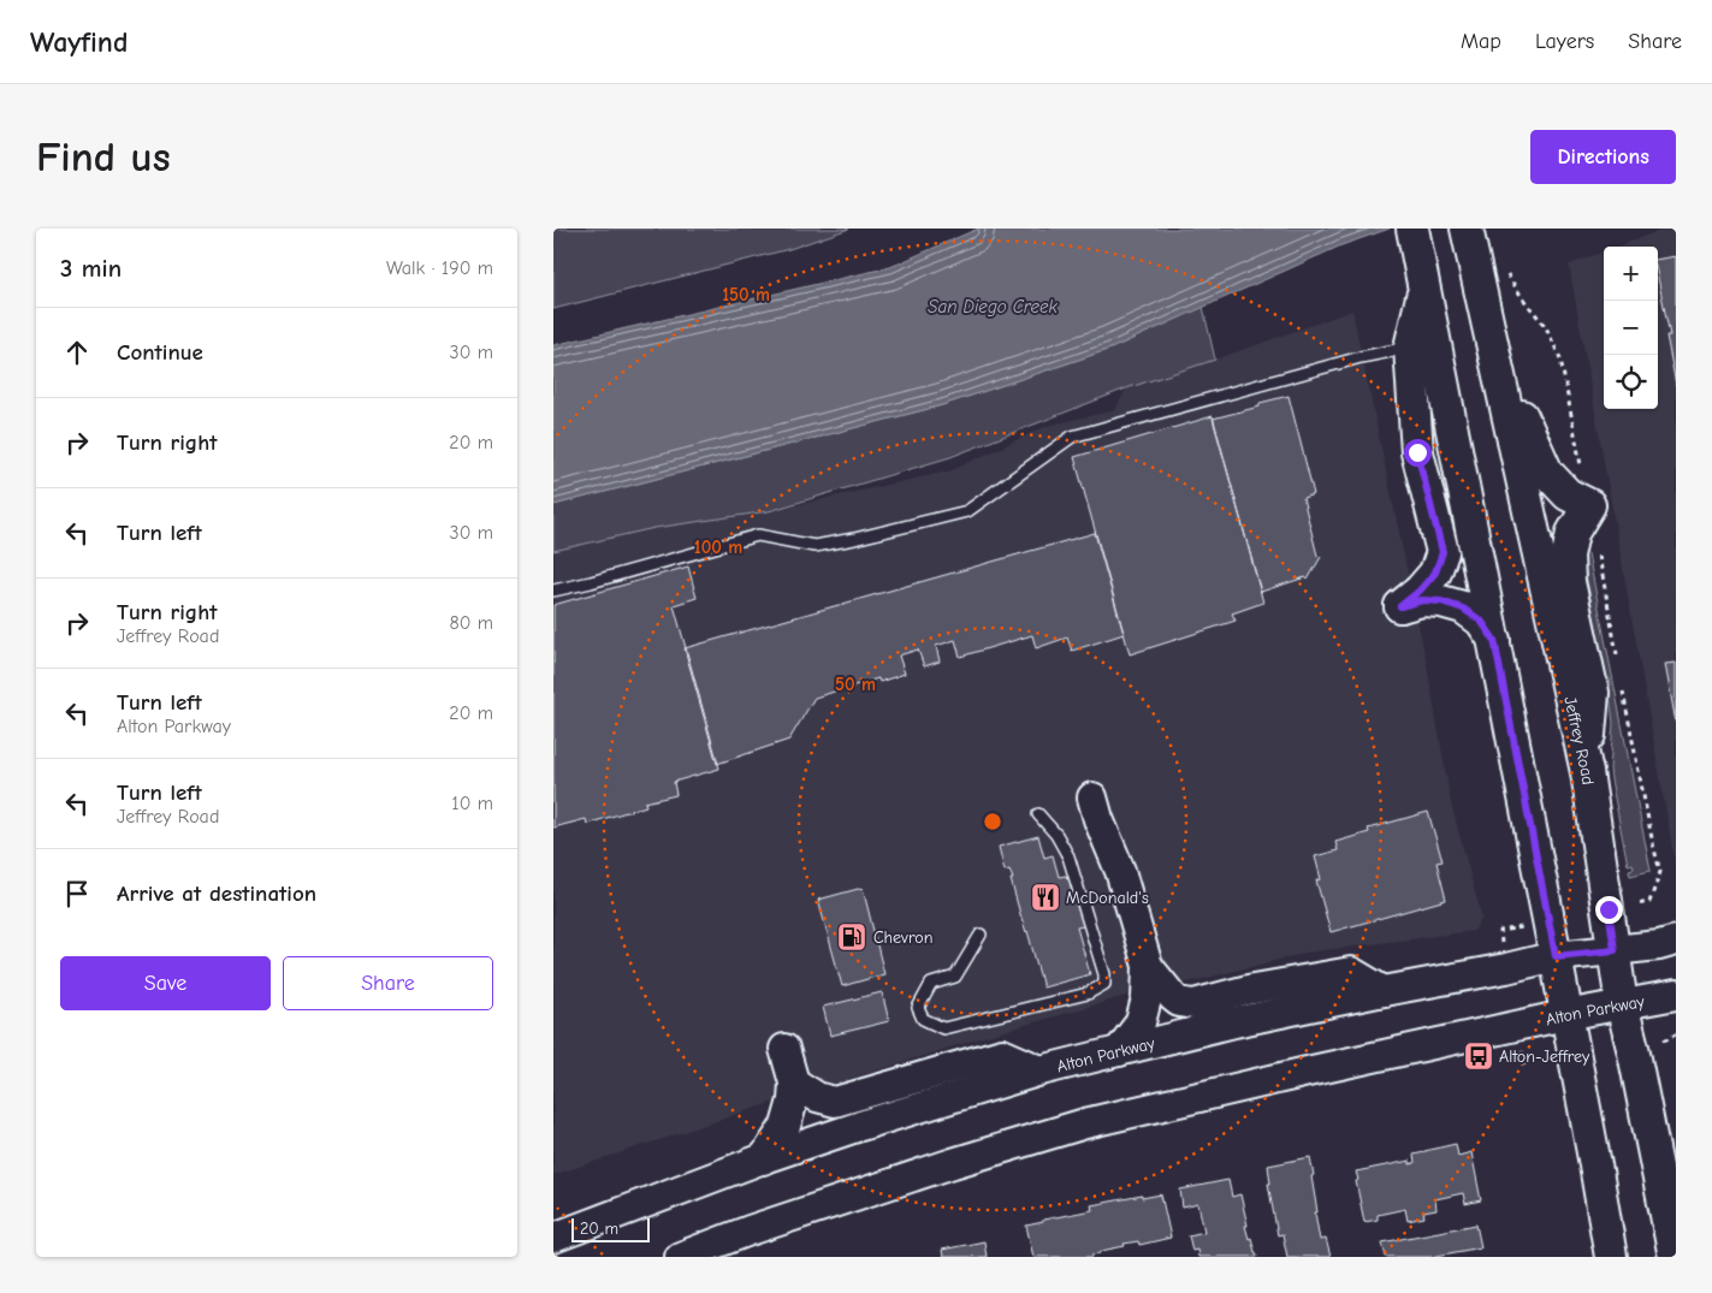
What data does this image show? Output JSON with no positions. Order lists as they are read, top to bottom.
{
  "streets": {
    "main road": ["Jeffrey Road", "Alton Parkway"]
  },
  "crossings": [
    ["Jeffrey Road", "Alton Parkway"]
  ],
  "water": ["San Diego Creek"],
  "places": {
    "restaurant": ["McDonald's"],
    "fuel station": ["Chevron"],
    "bus stop": ["Alton-Jeffrey"]
  },
  "scale_bar": "20 m",
  "page": {
    "header": "Wayfind",
    "nav": ["Map", "Layers", "Share"],
    "buttons": [
      "Directions",
      ["Save", "Share"]
    ],
    "title": "Find us",
    "heading": ["3 min", "Walk · 190 m"],
    "map_buttons": ["+", "−"],
    "list": [
      ["Continue", "30 m"],
      ["Turn right", "20 m"],
      ["Turn left", "30 m"],
      ["Turn right", "Jeffrey Road", "80 m"],
      ["Turn left", "Alton Parkway", "20 m"],
      ["Turn left", "Jeffrey Road", "10 m"],
      "Arrive at destination"
    ],
    "scale": "20 m"
  },
  "rings": ["150 m", "100 m", "50 m"]
}
